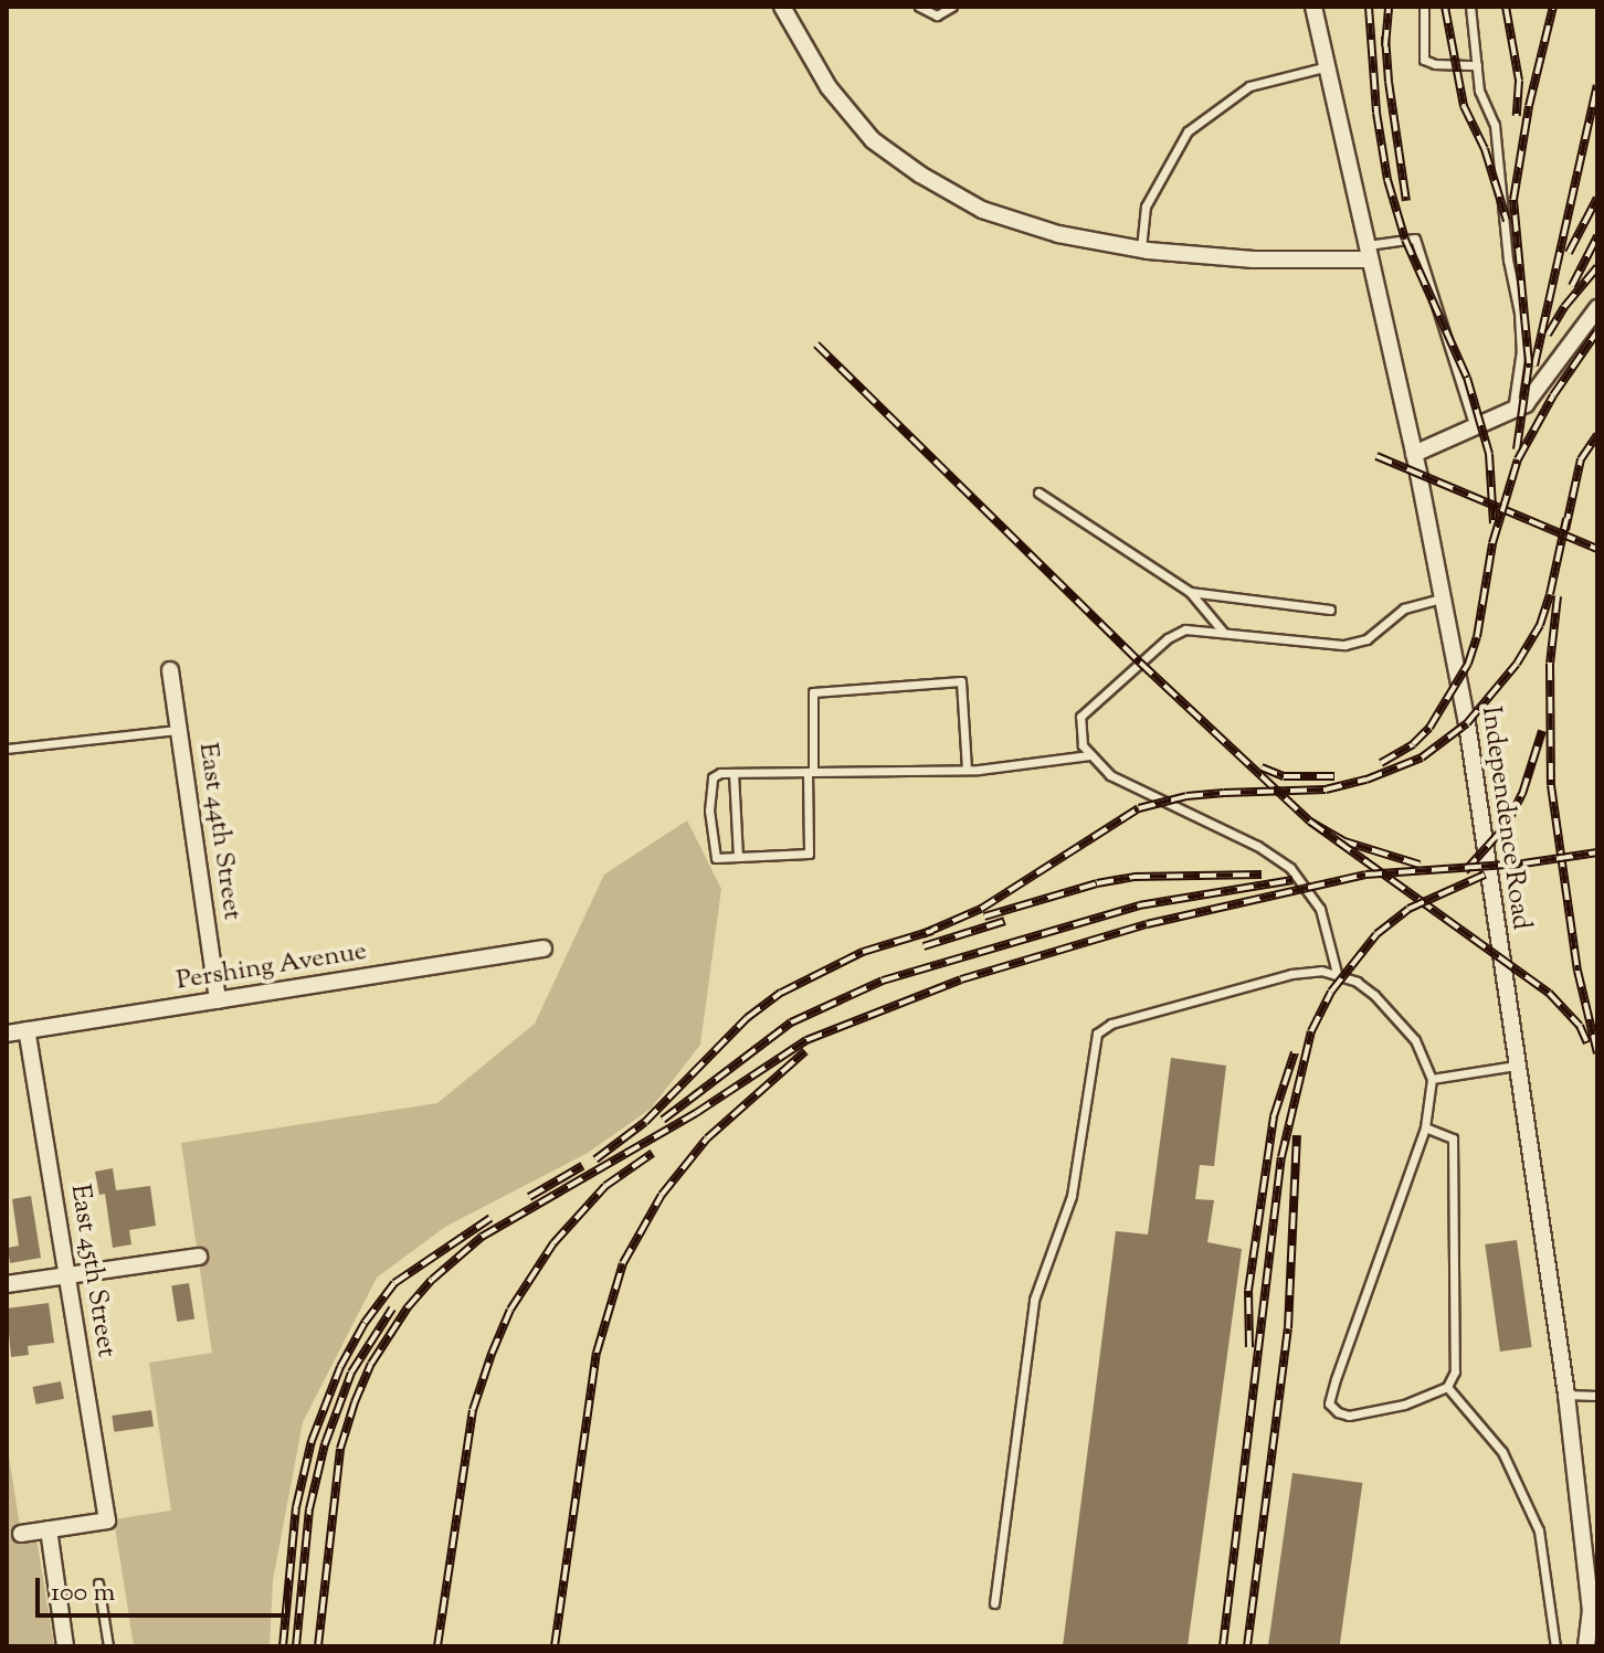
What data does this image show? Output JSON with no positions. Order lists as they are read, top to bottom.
{
  "streets": {
    "street": [
      "Independence Road",
      "East 44th Street",
      "Pershing Avenue",
      "East 45th Street"
    ]
  },
  "crossings": [
    ["East 44th Street", "Pershing Avenue"],
    ["Pershing Avenue", "East 45th Street"]
  ],
  "scale_bar": "100 m"
}
